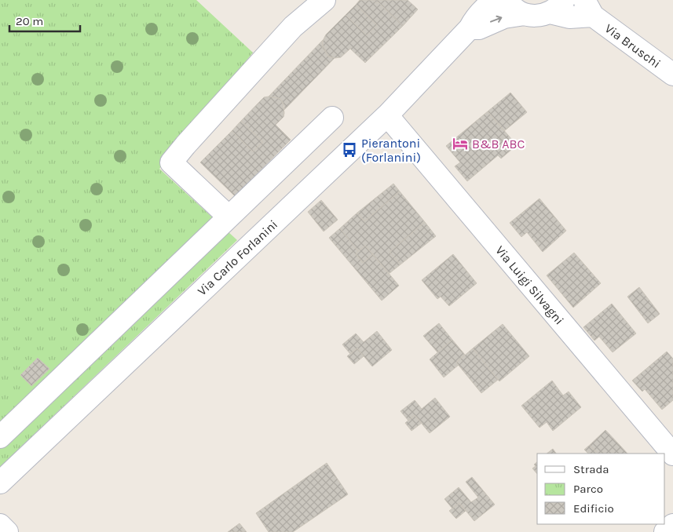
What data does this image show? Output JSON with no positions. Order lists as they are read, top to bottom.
{
  "streets": {
    "street": ["Via Bruschi", "Via Carlo Forlanini", "Via Luigi Silvagni"]
  },
  "crossings": [
    ["Via Carlo Forlanini", "Via Luigi Silvagni"]
  ],
  "places": {
    "hotel": ["B&B ABC"],
    "bus stop": ["Pierantoni (Forlanini)"]
  },
  "legend": ["Strada", "Parco", "Edificio"],
  "scale_bar": "20 m"
}
